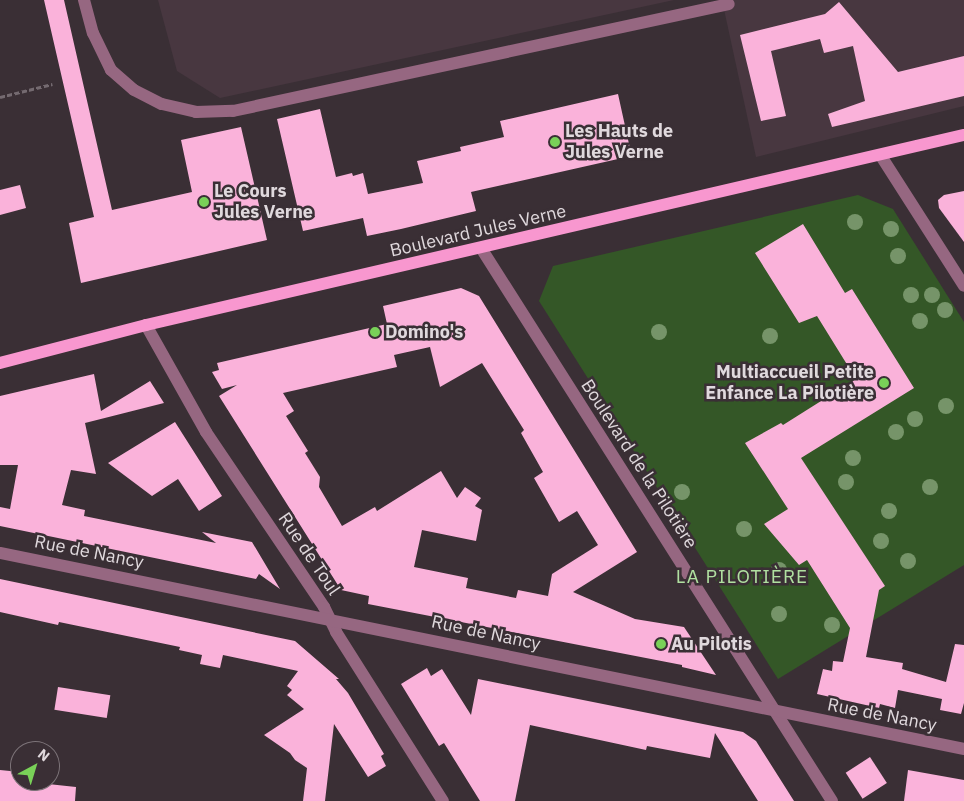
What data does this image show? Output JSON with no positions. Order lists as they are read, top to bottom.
{
  "streets": {
    "main road": ["Boulevard Jules Verne"],
    "street": ["Boulevard de la Pilotière", "Rue de Nancy", "Rue de Toul"]
  },
  "crossings": [
    ["Boulevard Jules Verne", "Boulevard de la Pilotière"],
    ["Boulevard Jules Verne", "Rue de Toul"],
    ["Boulevard de la Pilotière", "Rue de Nancy"],
    ["Rue de Nancy", "Rue de Toul"]
  ],
  "districts": ["LA PILOTIÈRE"],
  "places": [
    "Les Hauts de Jules Verne",
    "Le Cours Jules Verne",
    "Domino's",
    "Multiaccueil Petite Enfance La Pilotière",
    "Au Pilotis"
  ],
  "north": "top right"
}
